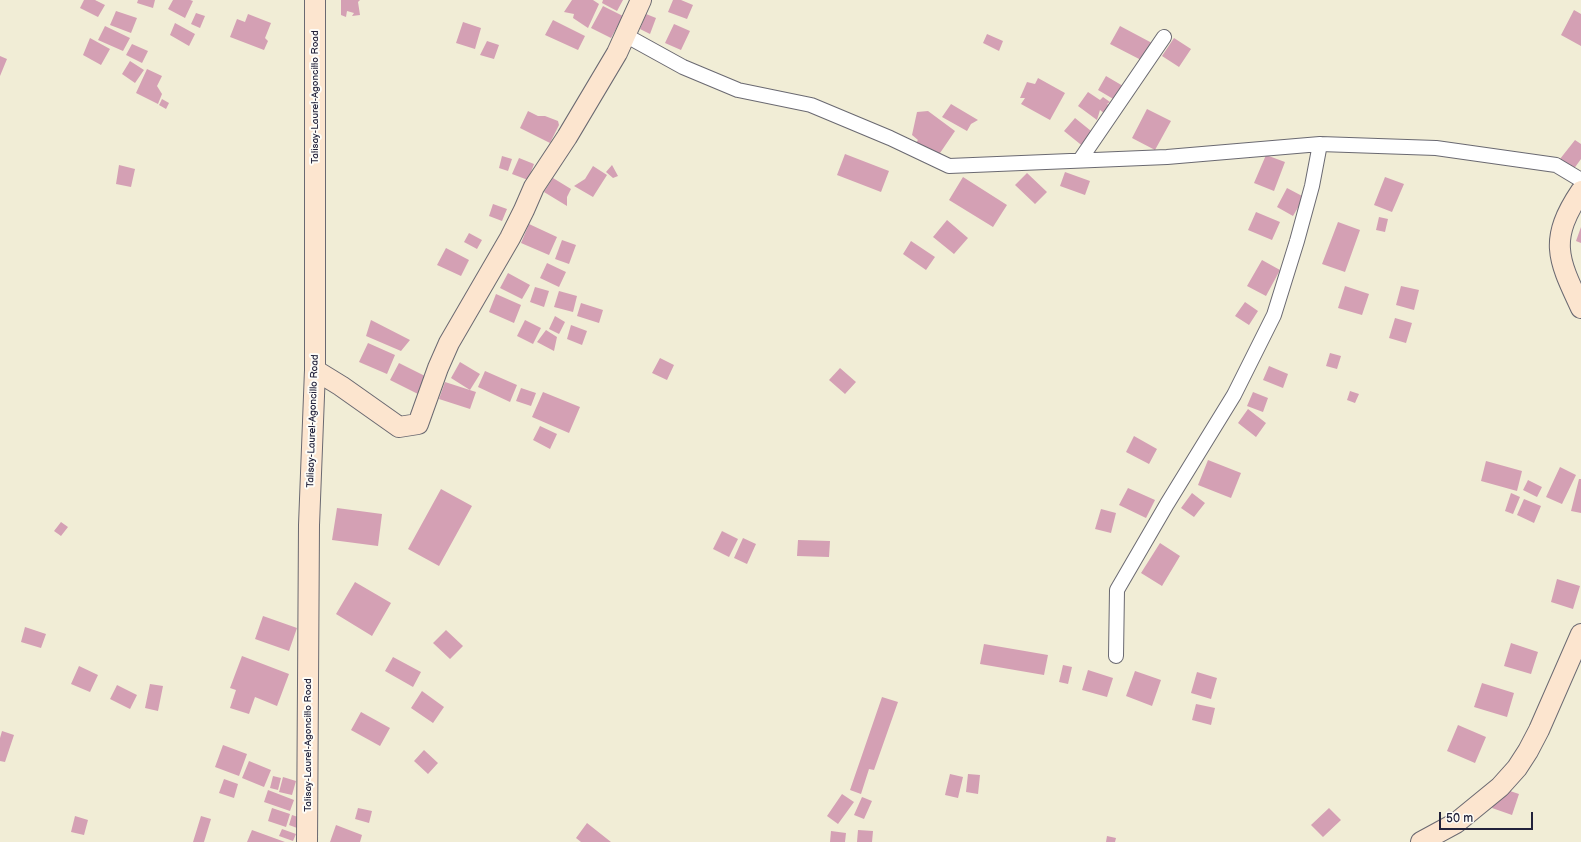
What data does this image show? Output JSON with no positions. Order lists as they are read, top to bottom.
{
  "streets": {
    "main road": ["Talisay-Laurel-Agoncillo Road"]
  },
  "scale_bar": "50 m"
}
